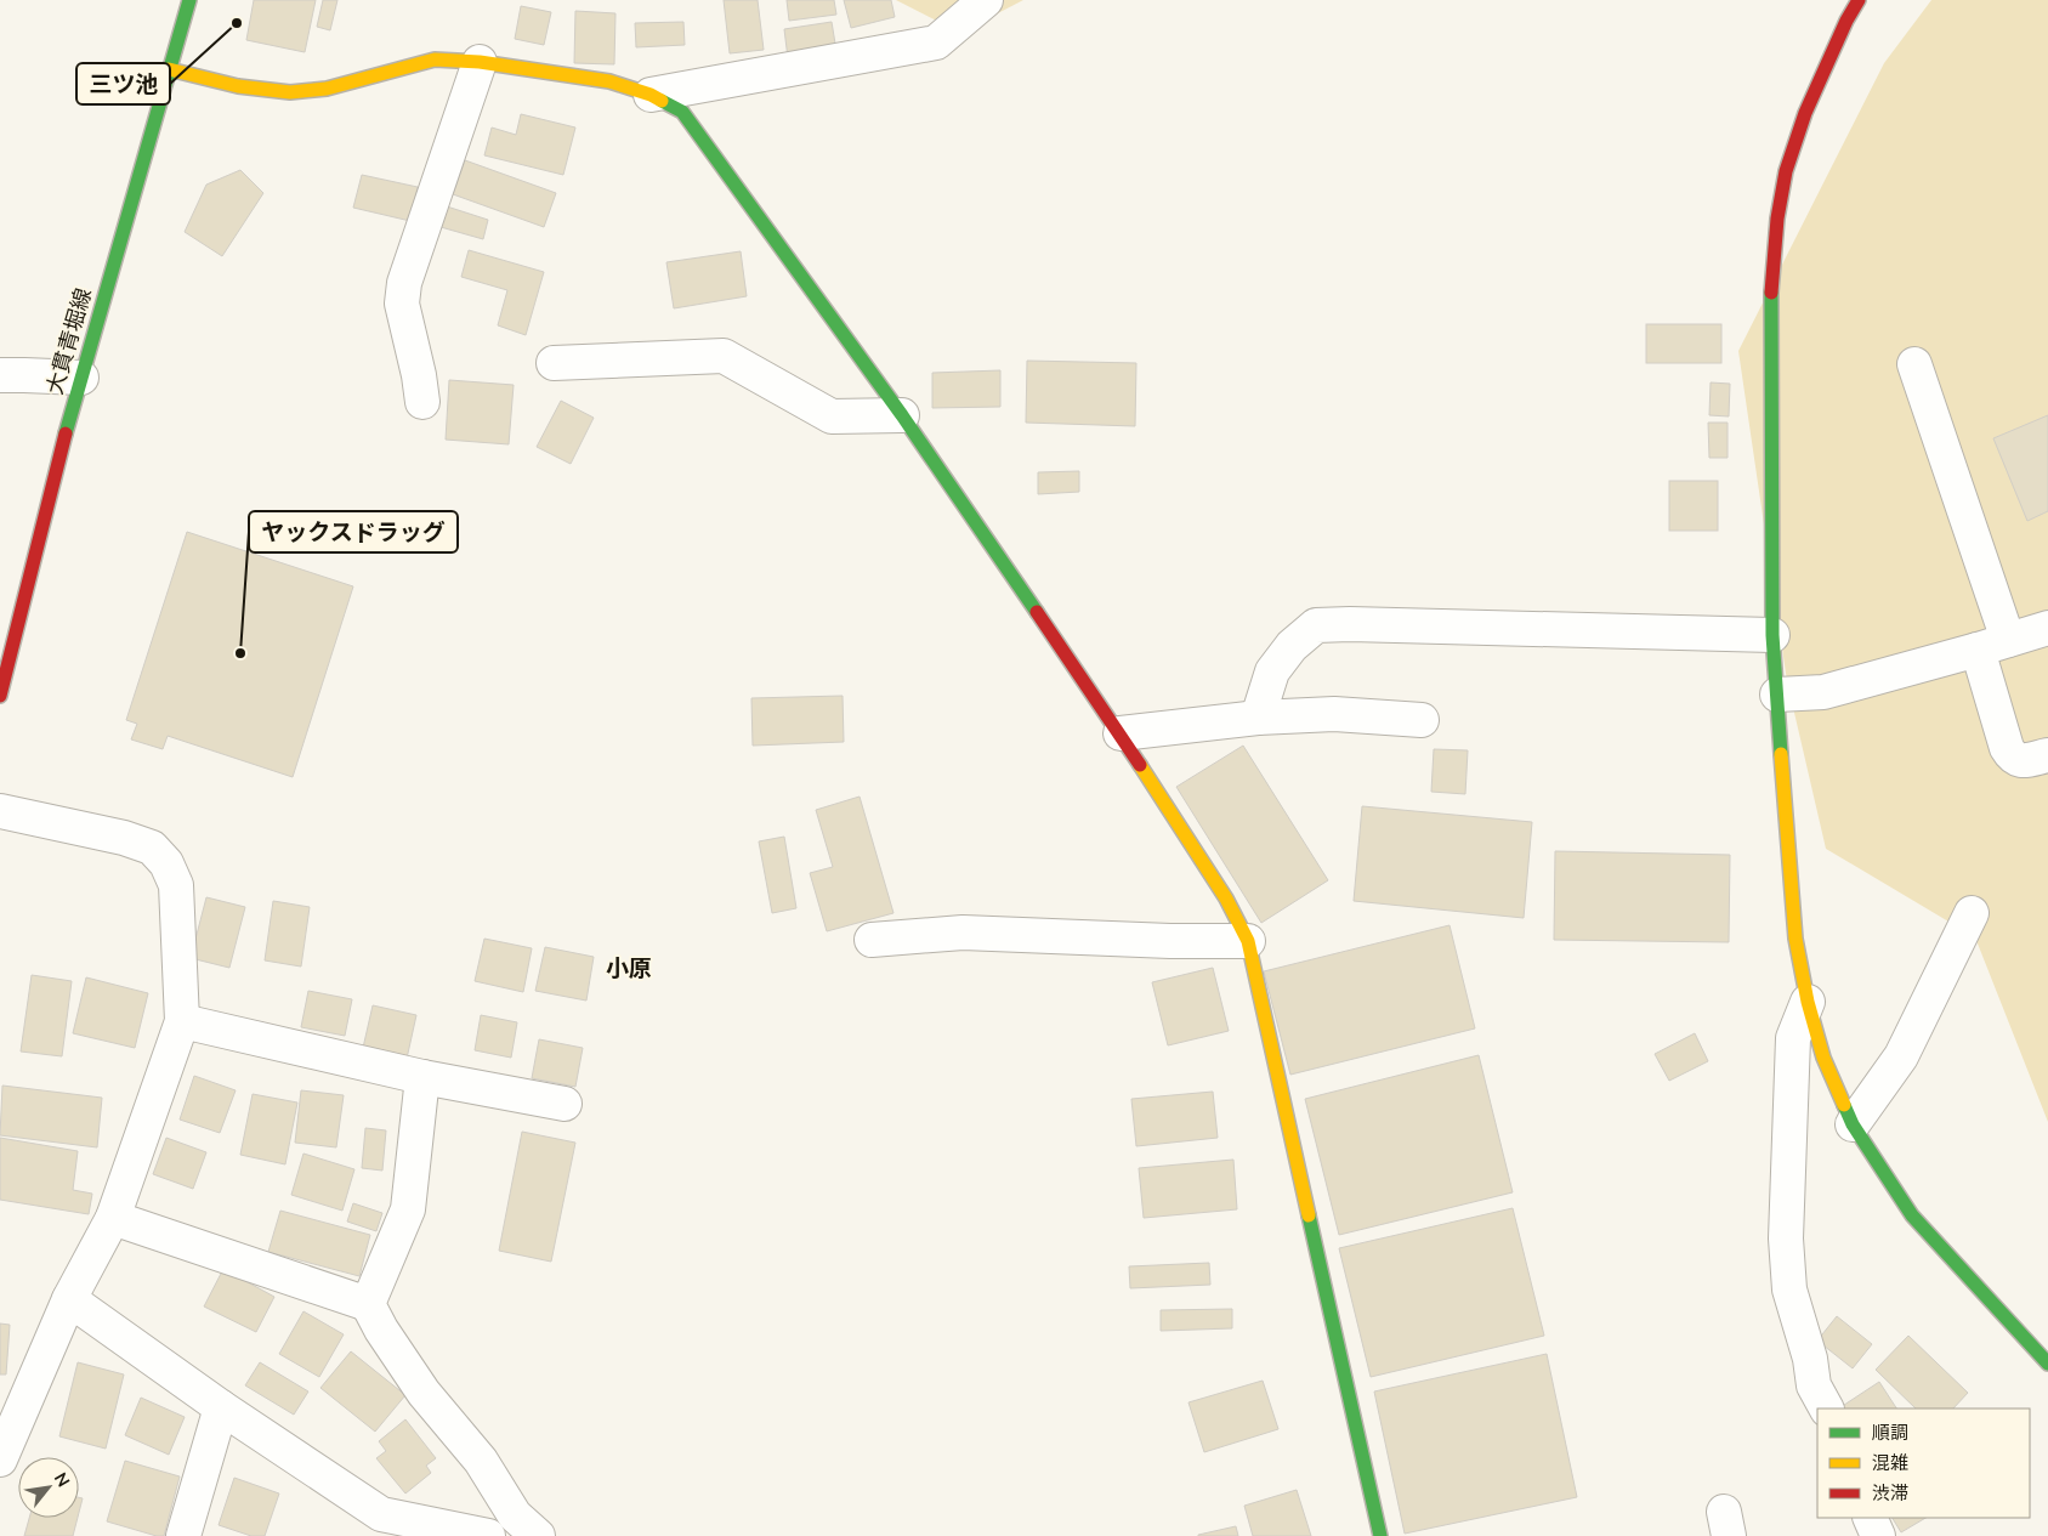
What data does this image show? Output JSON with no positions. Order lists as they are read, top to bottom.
{
  "streets": {
    "street": ["大貫青堀線"]
  },
  "districts": ["小原"],
  "places": ["三ツ池", "ヤックスドラッグ"],
  "legend": ["順調", "混雑", "渋滞"],
  "north": "top right"
}
